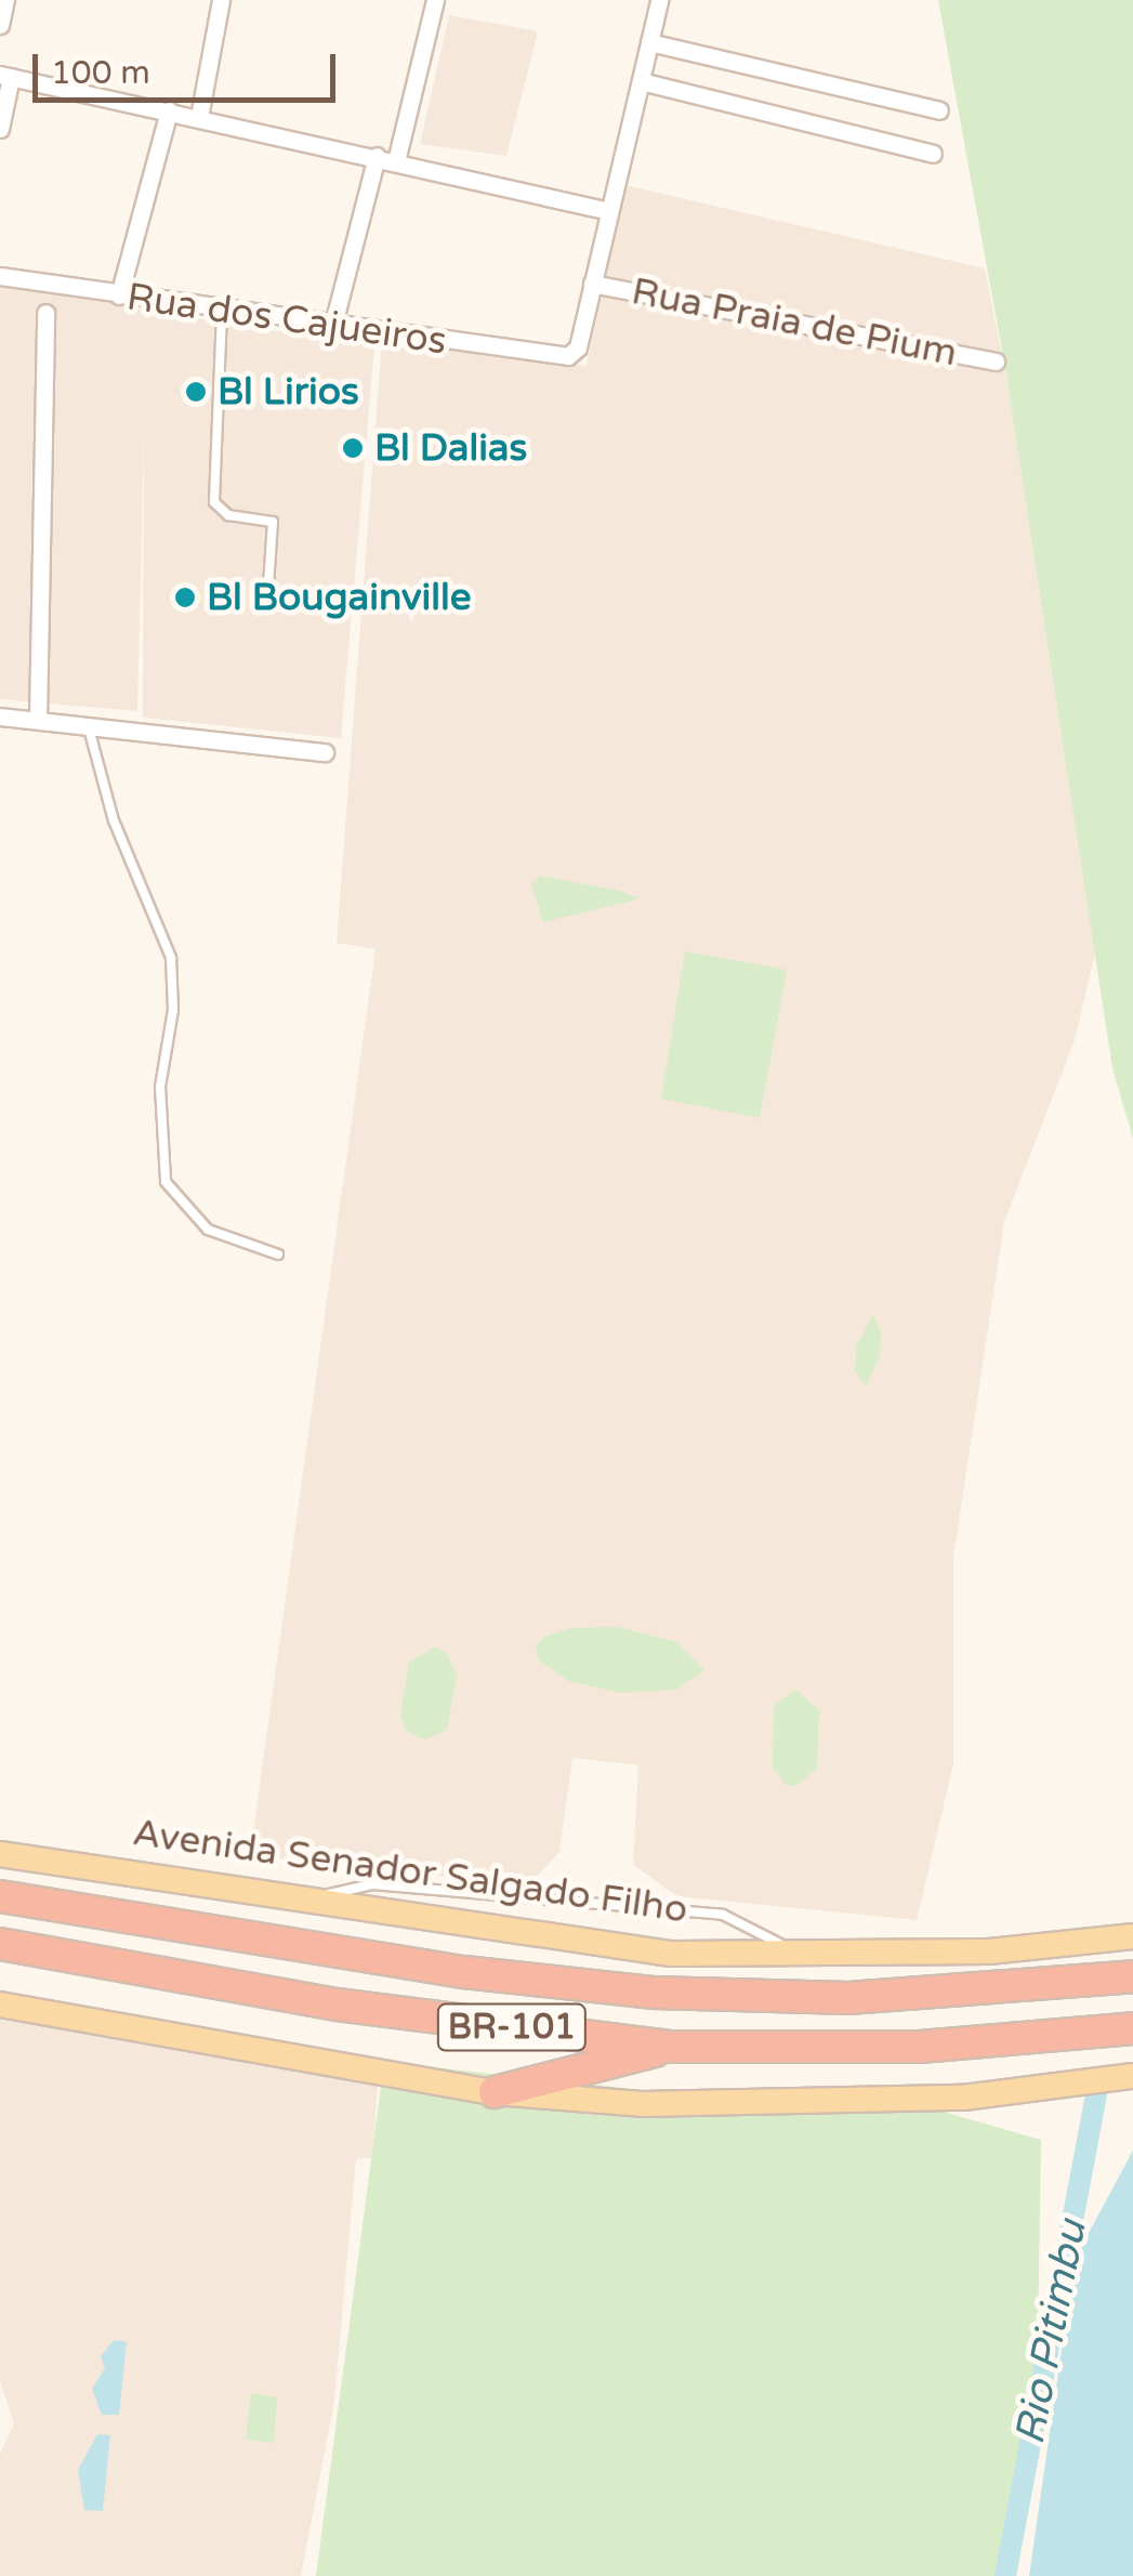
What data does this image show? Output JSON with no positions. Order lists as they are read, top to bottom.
{
  "streets": {
    "highway": ["BR-101"],
    "main road": ["Avenida Senador Salgado Filho"],
    "street": ["Rua dos Cajueiros", "Rua Praia de Pium"]
  },
  "crossings": [
    ["Rua dos Cajueiros", "Rua Praia de Pium"]
  ],
  "water": ["Rio Pitimbu"],
  "places": ["Bl Lirios", "Bl Dalias", "Bl Bougainville"],
  "scale_bar": "100 m"
}
